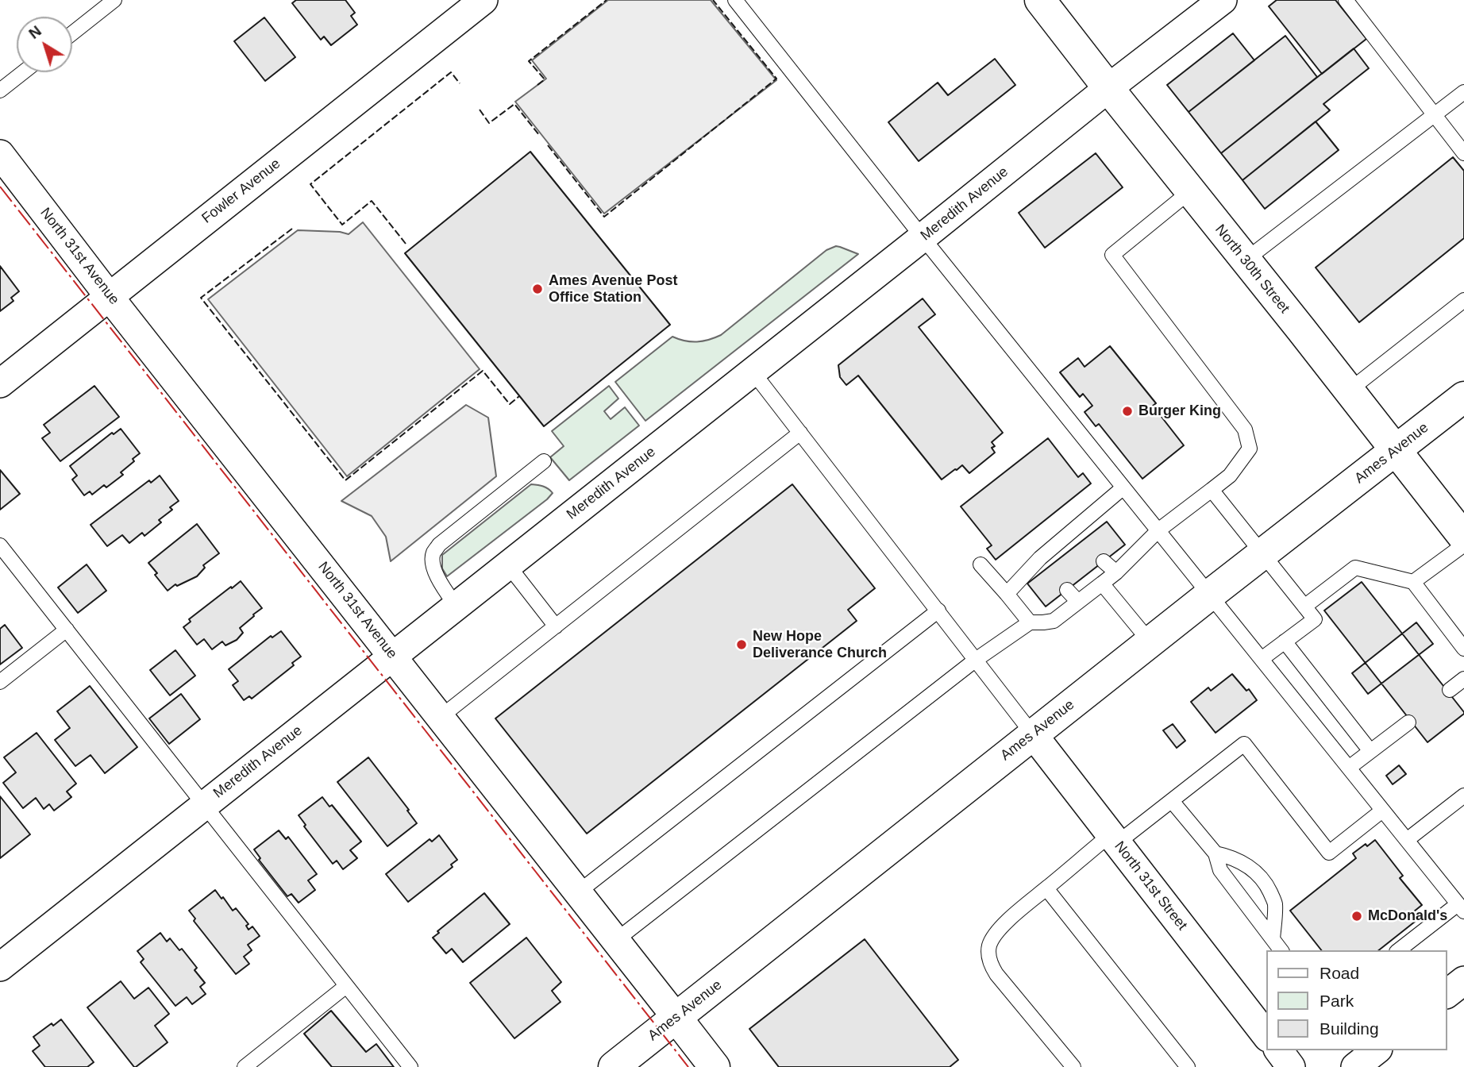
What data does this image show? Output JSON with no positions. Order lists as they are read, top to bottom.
{
  "streets": {
    "main road": ["North 31st Avenue", "North 30th Street", "Ames Avenue"],
    "street": ["Fowler Avenue", "Meredith Avenue", "North 31st Street"]
  },
  "crossings": [
    ["Fowler Avenue", "North 31st Avenue"],
    ["Meredith Avenue", "North 31st Avenue"],
    ["Meredith Avenue", "North 30th Street"],
    ["North 31st Avenue", "Ames Avenue"],
    ["North 30th Street", "Ames Avenue"],
    ["Ames Avenue", "North 31st Street"]
  ],
  "places": [
    "Ames Avenue Post Office Station",
    "Burger King",
    "New Hope Deliverance Church",
    "McDonald's"
  ],
  "legend": ["Road", "Park", "Building"],
  "north": "top left"
}
